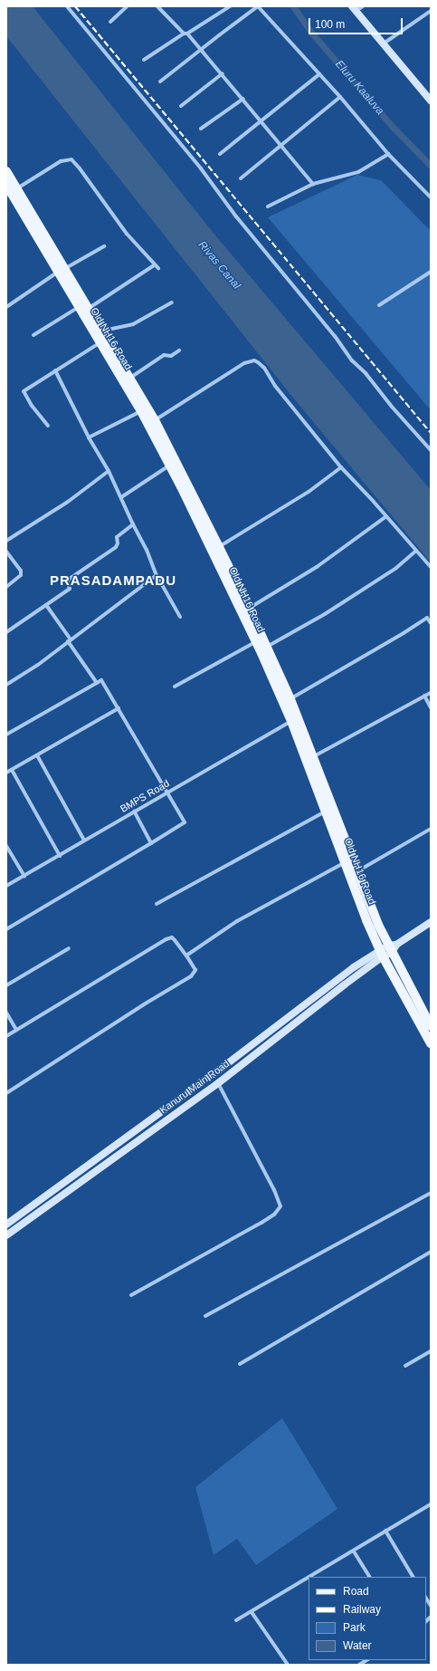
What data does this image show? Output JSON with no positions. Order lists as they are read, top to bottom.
{
  "streets": {
    "main road": ["Old NH16 Road", "Kanuru Main Road"],
    "street": ["BMPS Road"]
  },
  "crossings": [
    ["Old NH16 Road", "BMPS Road"],
    ["Old NH16 Road", "Kanuru Main Road"]
  ],
  "districts": ["PRASADAMPADU"],
  "water": ["Eluru Kaaluva", "Rivas Canal"],
  "legend": [
    "Road",
    "Railway",
    "Park",
    "Water"
  ],
  "scale_bar": "100 m"
}
